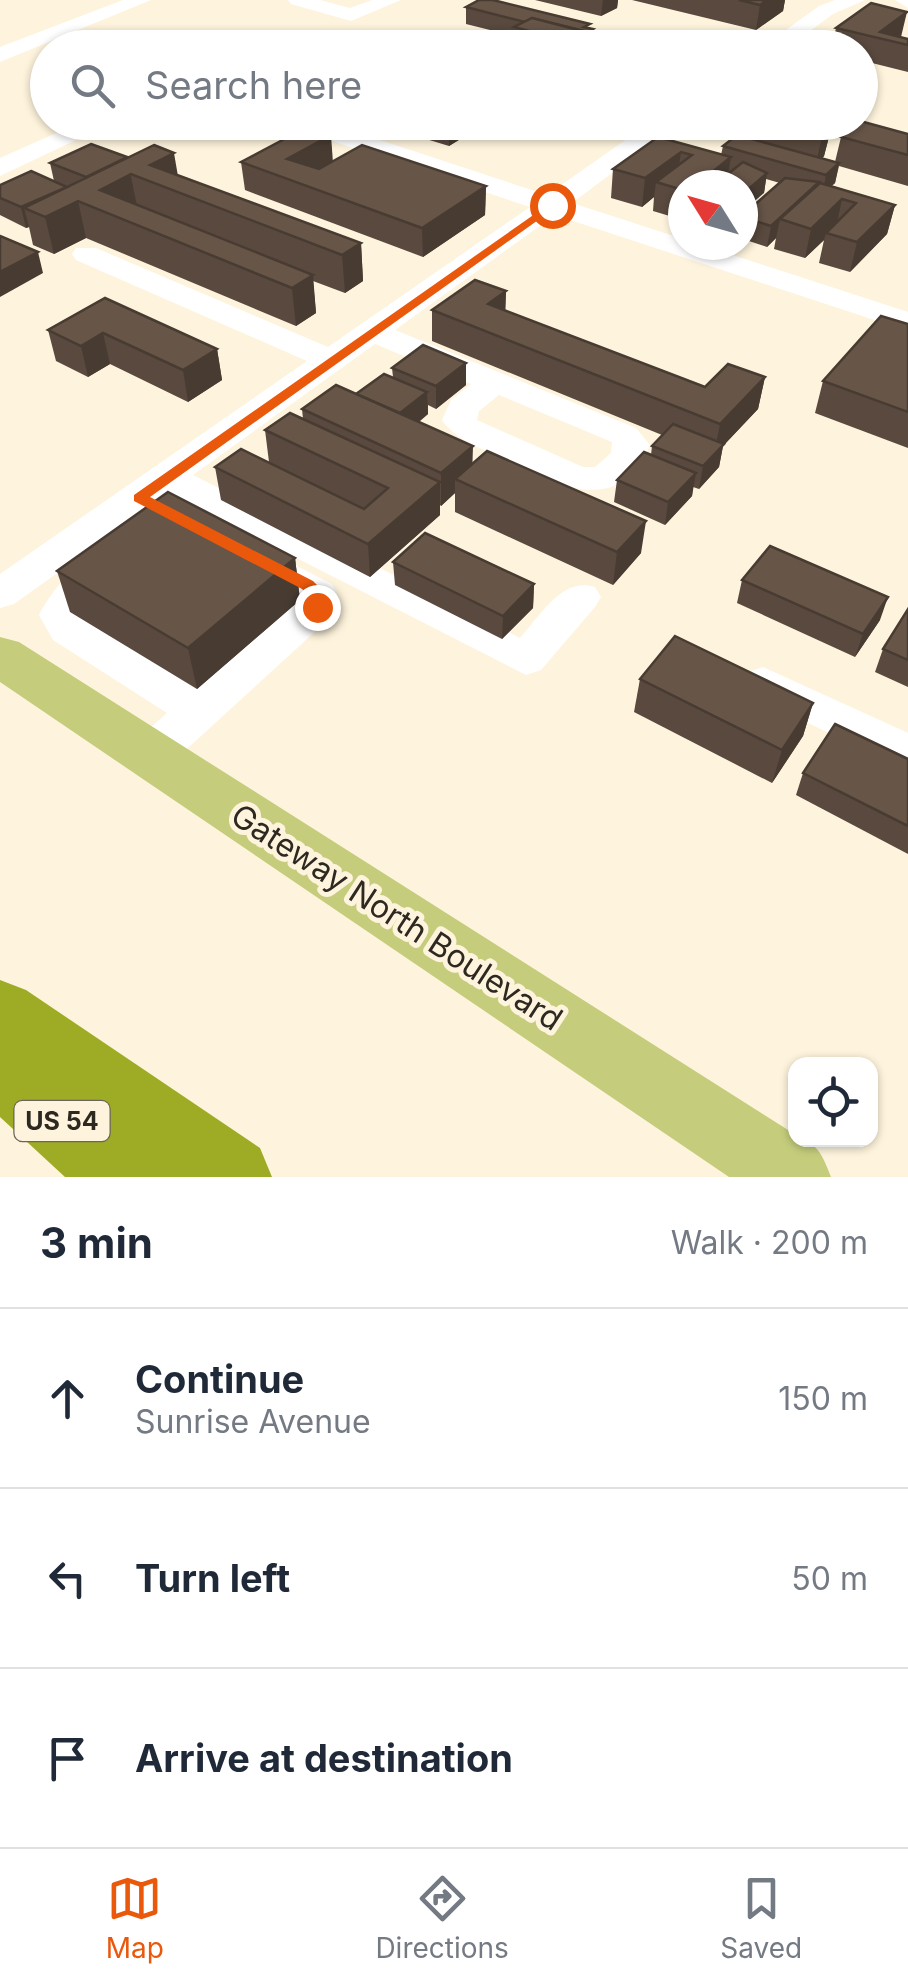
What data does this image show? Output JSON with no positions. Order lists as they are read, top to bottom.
{
  "streets": {
    "highway": ["US 54"],
    "main road": ["Gateway North Boulevard"]
  },
  "north": "top left",
  "page": {
    "search": "Search here",
    "heading": ["3 min", "Walk · 200 m"],
    "list": [
      ["Continue", "Sunrise Avenue", "150 m"],
      ["Turn left", "50 m"],
      "Arrive at destination"
    ],
    "nav": ["Map", "Directions", "Saved"]
  }
}
